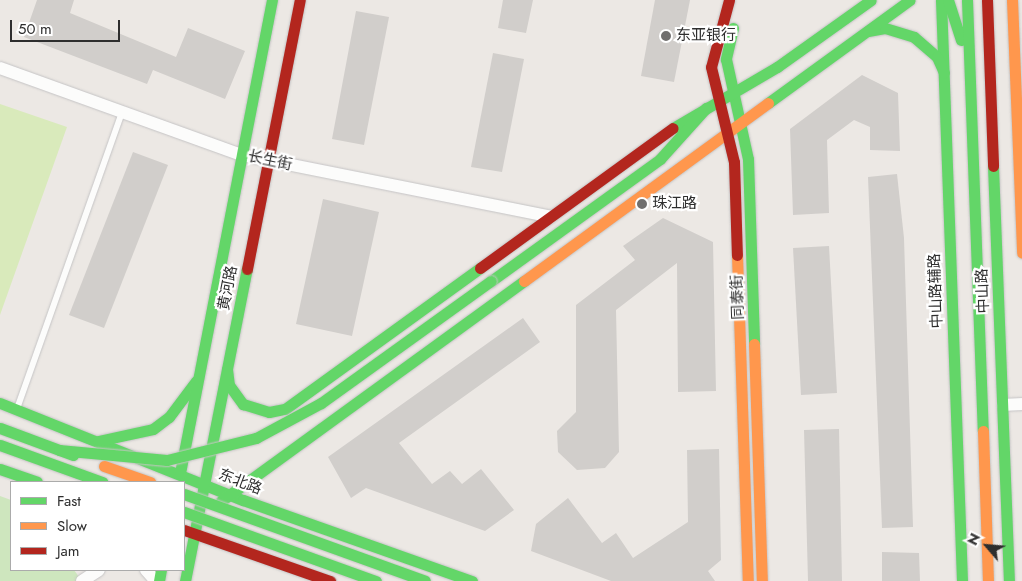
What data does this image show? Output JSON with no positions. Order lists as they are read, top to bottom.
{
  "streets": {
    "main road": [
      "黄河路",
      "中山路辅路",
      "中山路",
      "同泰街",
      "东北路"
    ],
    "street": ["长生街"]
  },
  "crossings": [
    ["长生街", "黄河路"],
    ["黄河路", "东北路"]
  ],
  "places": ["东亚银行", "珠江路"],
  "legend": ["Fast", "Slow", "Jam"],
  "scale_bar": "50 m",
  "north": "top left"
}
